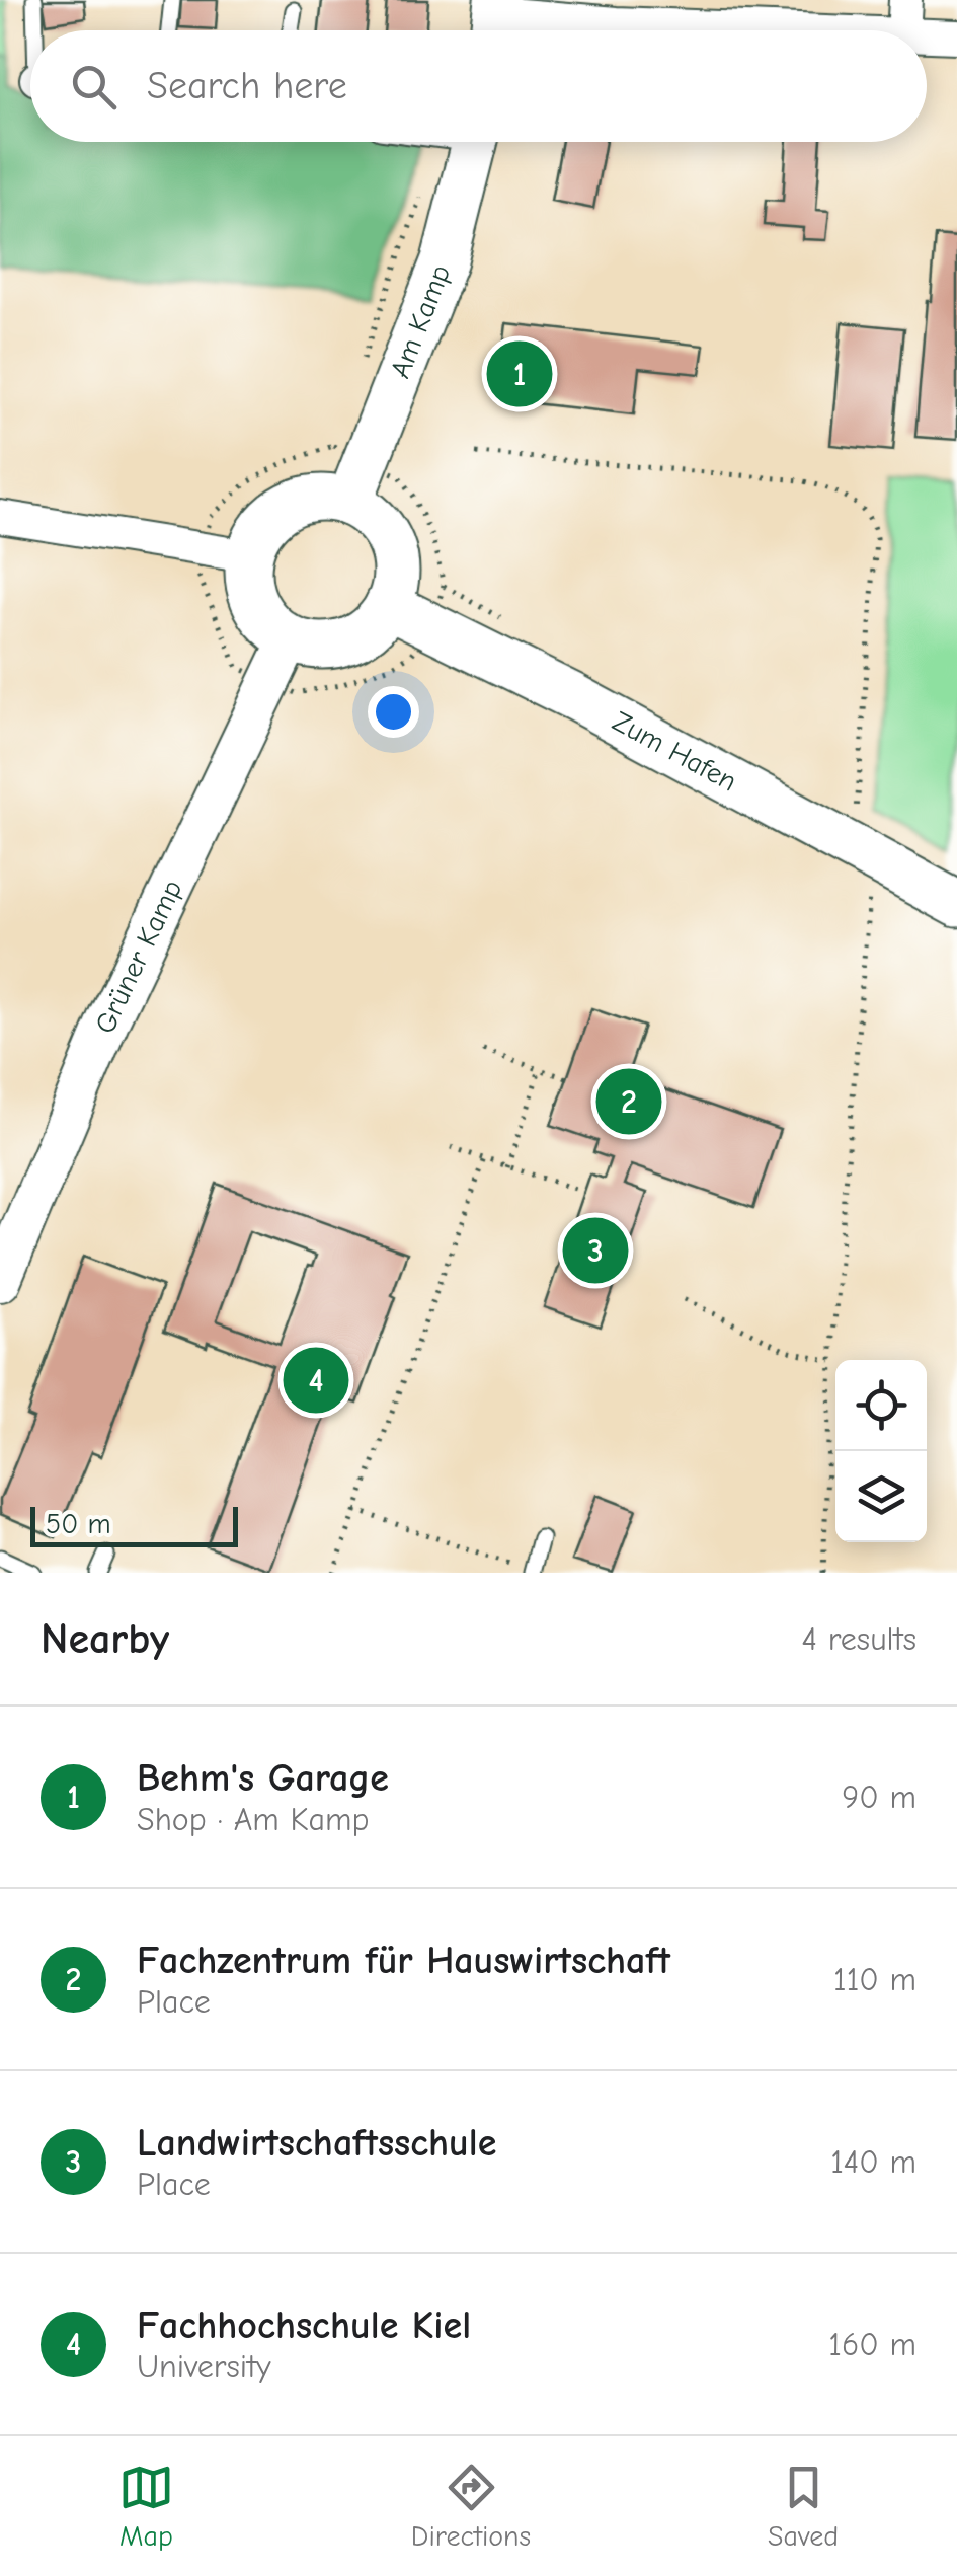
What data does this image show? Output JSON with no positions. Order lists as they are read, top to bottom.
{
  "streets": {
    "main road": ["Am Kamp", "Zum Hafen"],
    "street": ["Grüner Kamp"]
  },
  "crossings": [
    ["Am Kamp", "Zum Hafen"],
    ["Am Kamp", "Grüner Kamp"],
    ["Zum Hafen", "Grüner Kamp"]
  ],
  "scale_bar": "50 m",
  "page": {
    "search": "Search here",
    "pins": [
      "1",
      "2",
      "3",
      "4"
    ],
    "scale": "50 m",
    "heading": ["Nearby", "4 results"],
    "list": [
      {
        "mark": "1",
        "name": "Behm's Garage",
        "note": "Shop · Am Kamp",
        "value": "90 m"
      },
      {
        "mark": "2",
        "name": "Fachzentrum für Hauswirtschaft",
        "note": "Place",
        "value": "110 m"
      },
      {
        "mark": "3",
        "name": "Landwirtschaftsschule",
        "note": "Place",
        "value": "140 m"
      },
      {
        "mark": "4",
        "name": "Fachhochschule Kiel",
        "note": "University",
        "value": "160 m"
      }
    ],
    "nav": ["Map", "Directions", "Saved"]
  }
}
